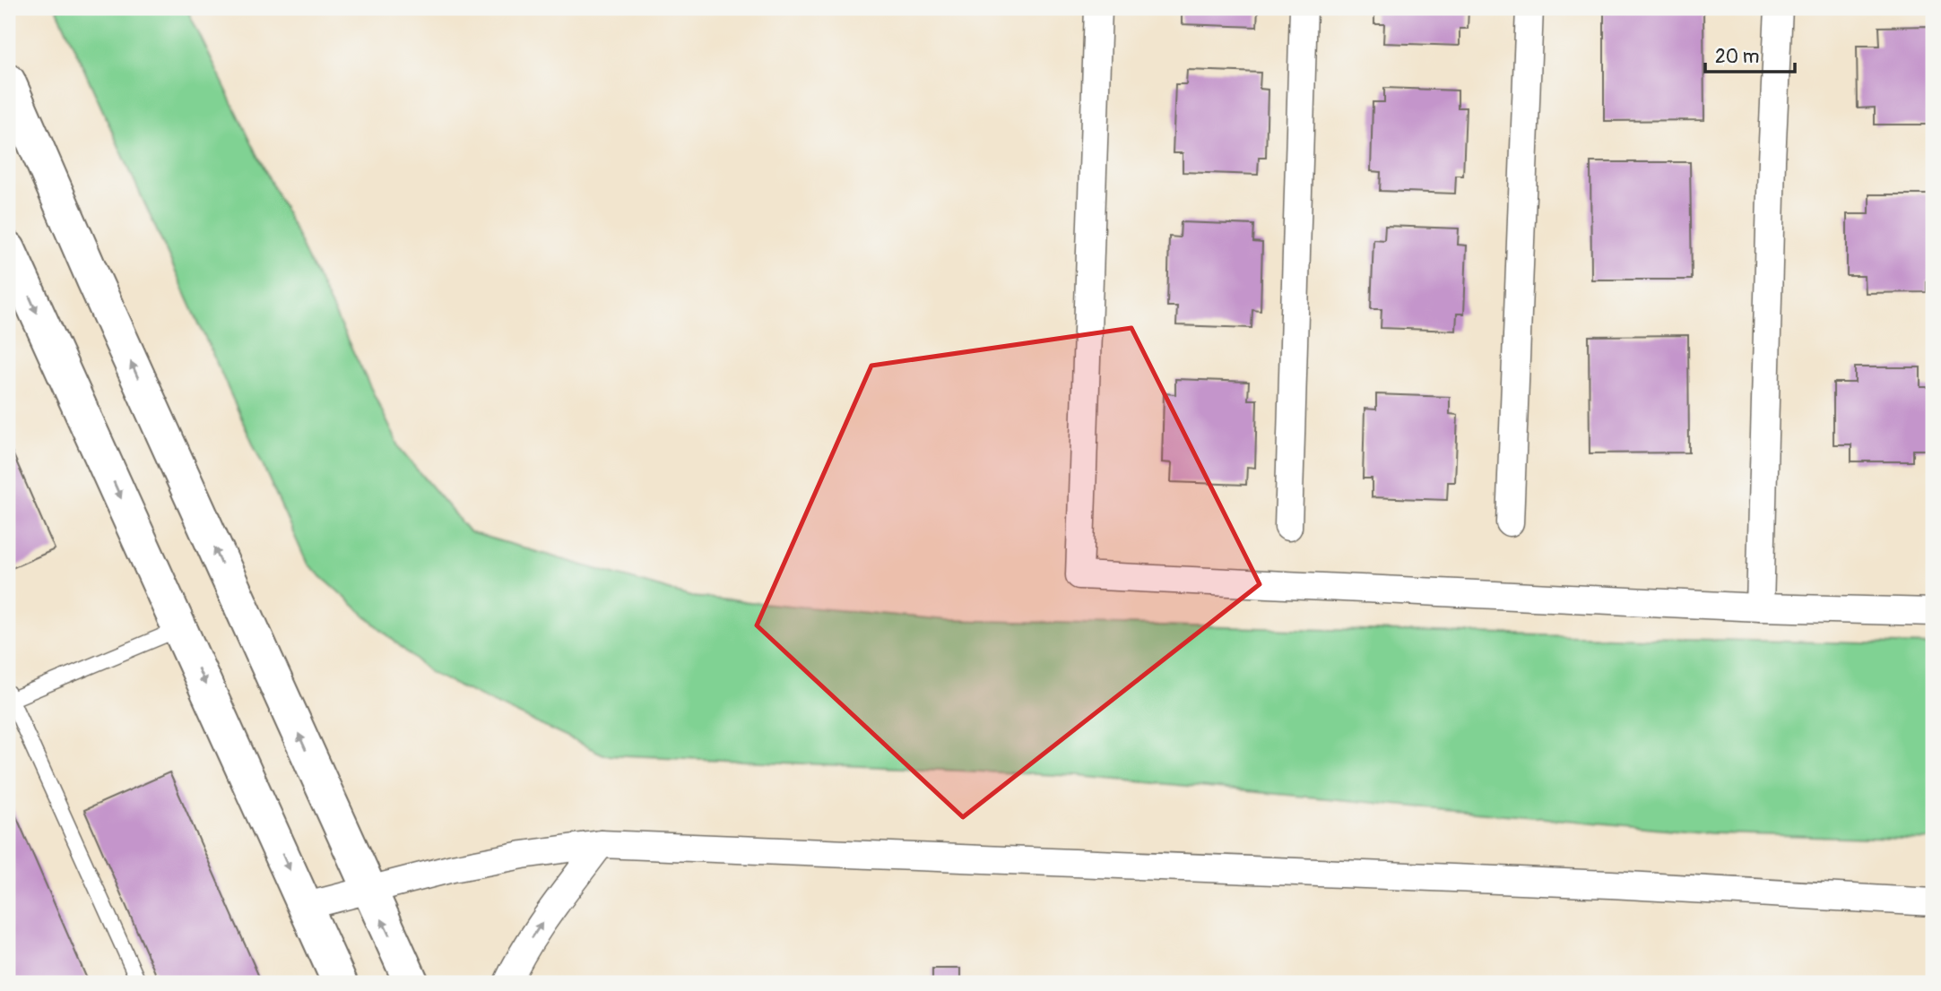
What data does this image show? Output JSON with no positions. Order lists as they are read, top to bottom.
{
  "scale_bar": "20 m"
}
